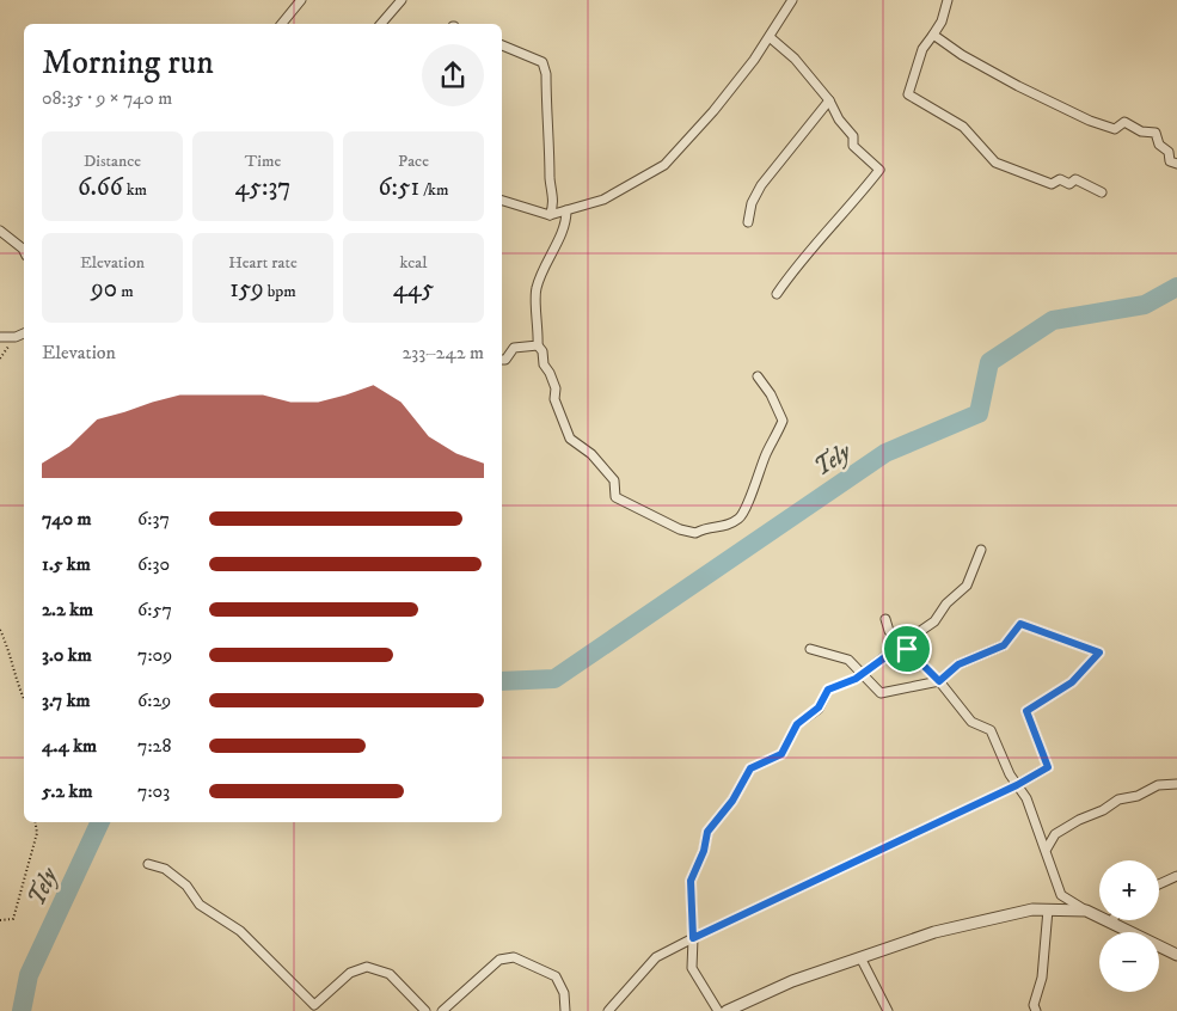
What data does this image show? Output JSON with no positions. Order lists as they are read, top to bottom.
{
  "water": ["Tely"],
  "page": {
    "heading": ["Morning run", "08:35 · 9 × 740 m"],
    "stats": [
      ["Distance", "6.66 km"],
      ["Time", "45:37"],
      ["Pace", "6:51 /km"],
      ["Elevation", "90 m"],
      ["Heart rate", "159 bpm"],
      ["kcal", "445"]
    ],
    "chart": ["Elevation", "233–242 m"],
    "list": [
      {
        "name": "740 m",
        "note": "6:37"
      },
      {
        "name": "1.5 km",
        "note": "6:30"
      },
      {
        "name": "2.2 km",
        "note": "6:57"
      },
      {
        "name": "3.0 km",
        "note": "7:09"
      },
      {
        "name": "3.7 km",
        "note": "6:29"
      },
      {
        "name": "4.4 km",
        "note": "7:28"
      },
      {
        "name": "5.2 km",
        "note": "7:03"
      }
    ],
    "map_buttons": ["+", "−"]
  }
}
